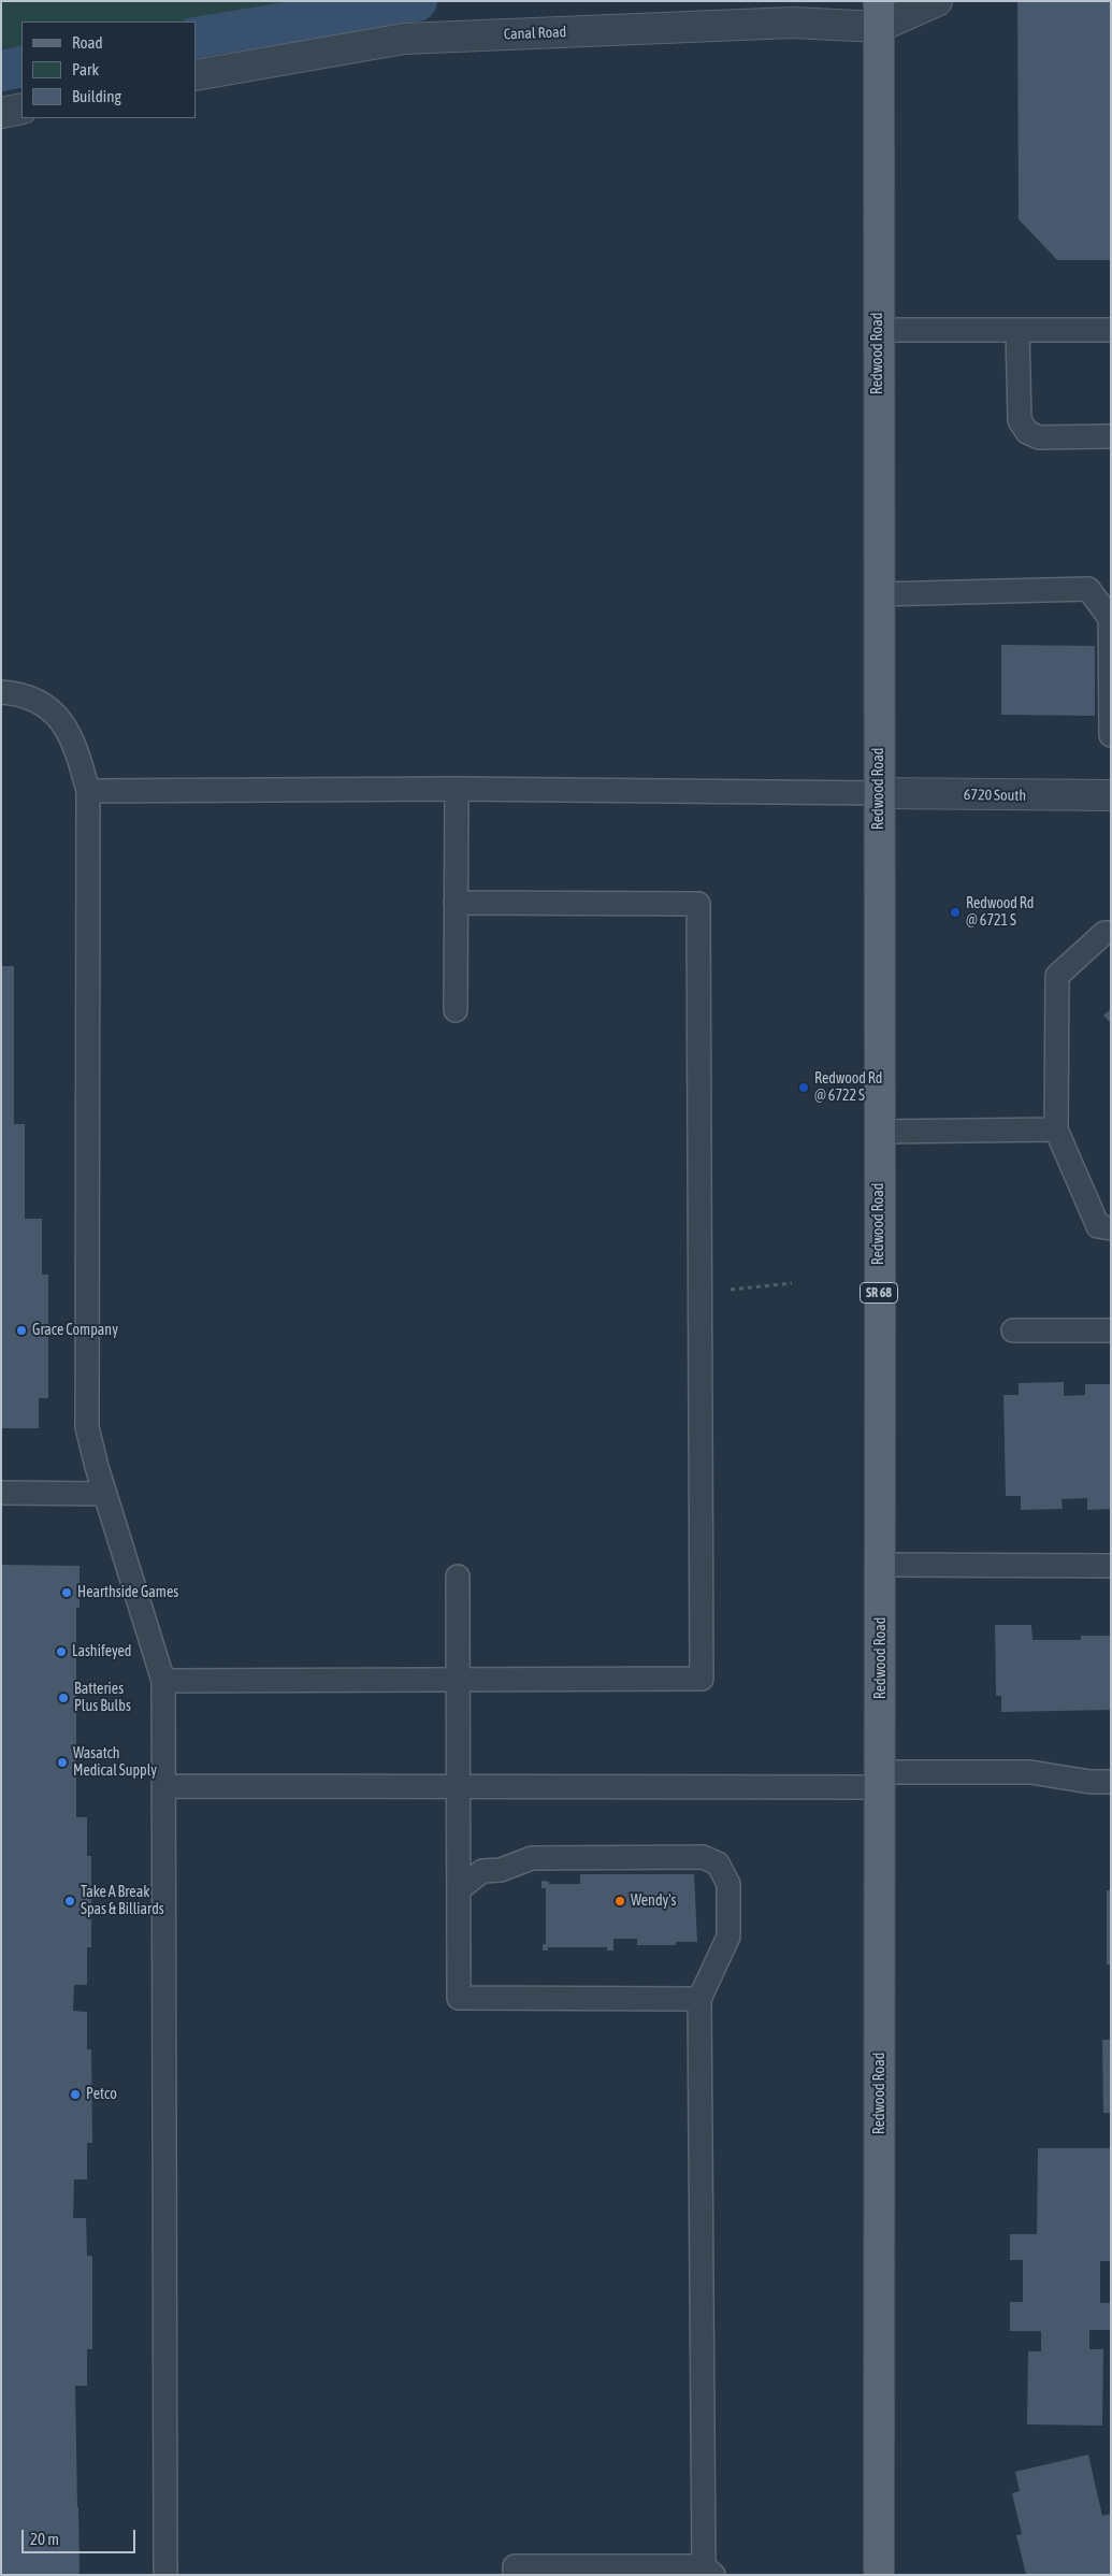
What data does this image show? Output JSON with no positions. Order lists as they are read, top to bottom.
{
  "streets": {
    "main road": ["Redwood Road", "SR 68"],
    "street": ["Canal Road", "6720 South"]
  },
  "crossings": [
    ["Canal Road", "Redwood Road"],
    ["Redwood Road", "6720 South"]
  ],
  "places": [
    "Redwood Rd @ 6721 S",
    "Redwood Rd @ 6722 S",
    "Grace Company",
    "Hearthside Games",
    "Lashifeyed",
    "Batteries Plus Bulbs",
    "Wasatch Medical Supply",
    "Take A Break Spas & Billiards",
    "Wendy's",
    "Petco"
  ],
  "legend": ["Road", "Park", "Building"],
  "scale_bar": "20 m"
}
